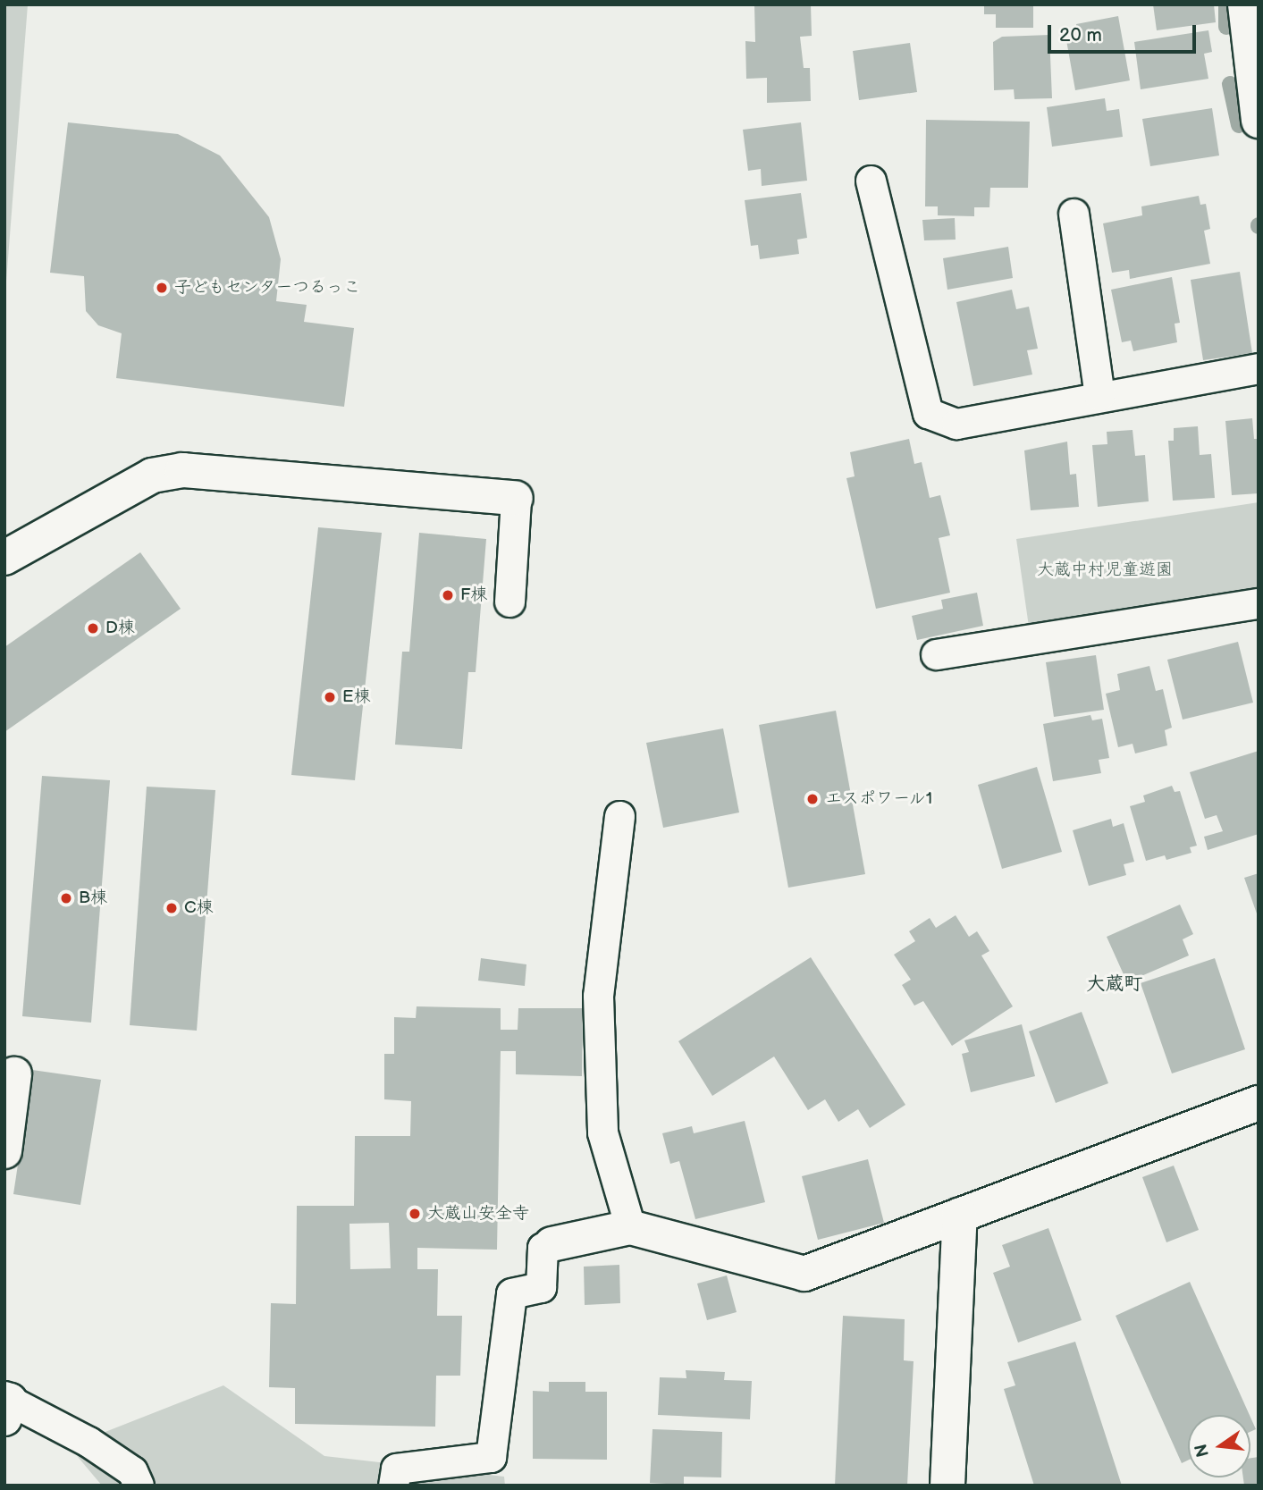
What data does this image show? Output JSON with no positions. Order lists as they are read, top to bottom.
{
  "districts": ["大蔵町"],
  "parks": ["大蔵中村児童遊園"],
  "places": [
    "子どもセンターつるっこ",
    "F棟",
    "D棟",
    "E棟",
    "エスポワール1",
    "B棟",
    "C棟",
    "大蔵山安全寺"
  ],
  "scale_bar": "20 m",
  "north": "left"
}
